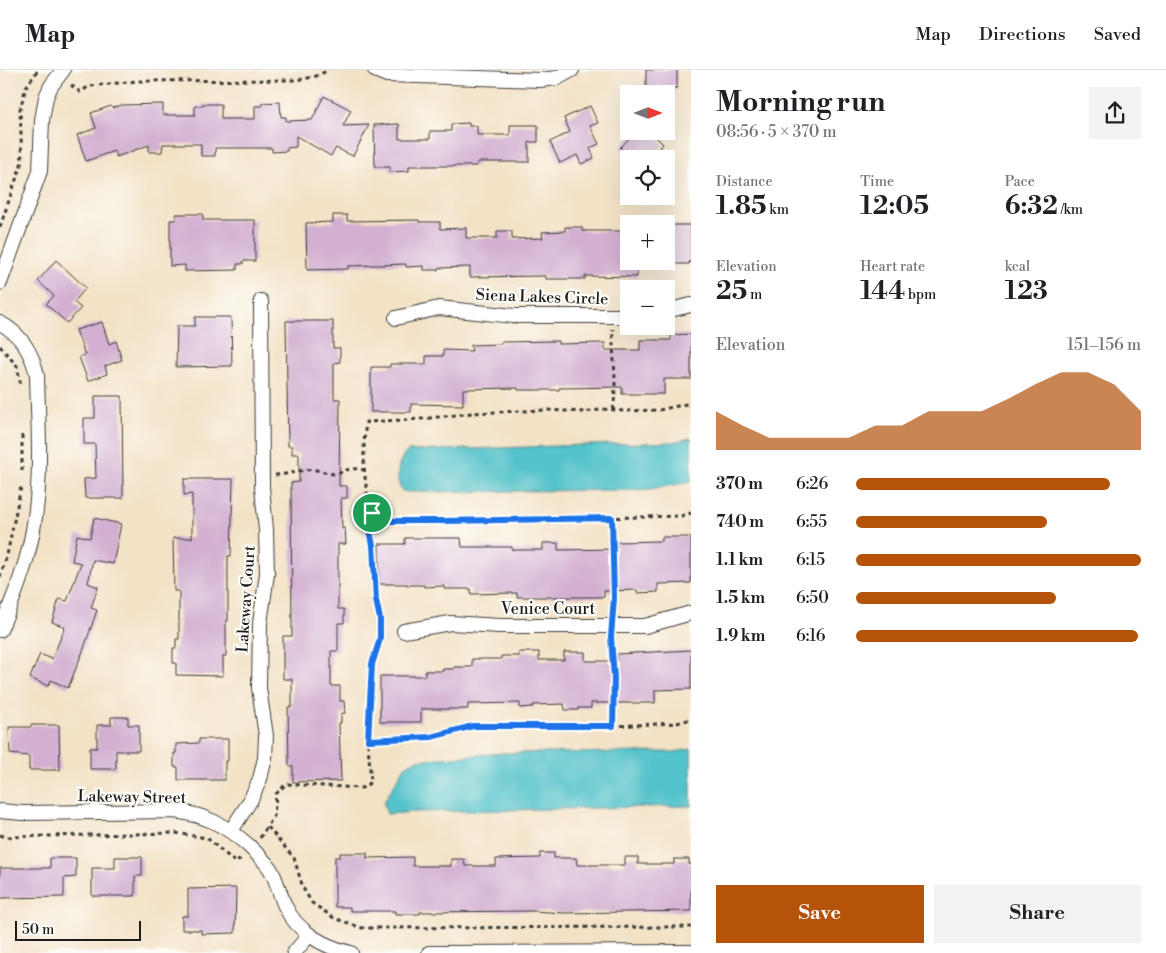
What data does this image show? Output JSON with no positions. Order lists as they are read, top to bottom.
{
  "streets": {
    "street": [
      "Siena Lakes Circle",
      "Lakeway Court",
      "Venice Court",
      "Lakeway Street"
    ]
  },
  "crossings": [
    ["Lakeway Court", "Lakeway Street"]
  ],
  "scale_bar": "50 m",
  "north": "right",
  "page": {
    "header": "Map",
    "nav": ["Map", "Directions", "Saved"],
    "heading": ["Morning run", "08:56 · 5 × 370 m"],
    "map_buttons": ["+", "−"],
    "stats": [
      ["Distance", "1.85 km"],
      ["Time", "12:05"],
      ["Pace", "6:32 /km"],
      ["Elevation", "25 m"],
      ["Heart rate", "144 bpm"],
      ["kcal", "123"]
    ],
    "chart": ["Elevation", "151–156 m"],
    "list": [
      {
        "name": "370 m",
        "note": "6:26"
      },
      {
        "name": "740 m",
        "note": "6:55"
      },
      {
        "name": "1.1 km",
        "note": "6:15"
      },
      {
        "name": "1.5 km",
        "note": "6:50"
      },
      {
        "name": "1.9 km",
        "note": "6:16"
      }
    ],
    "buttons": ["Save", "Share"],
    "scale": "50 m"
  }
}
